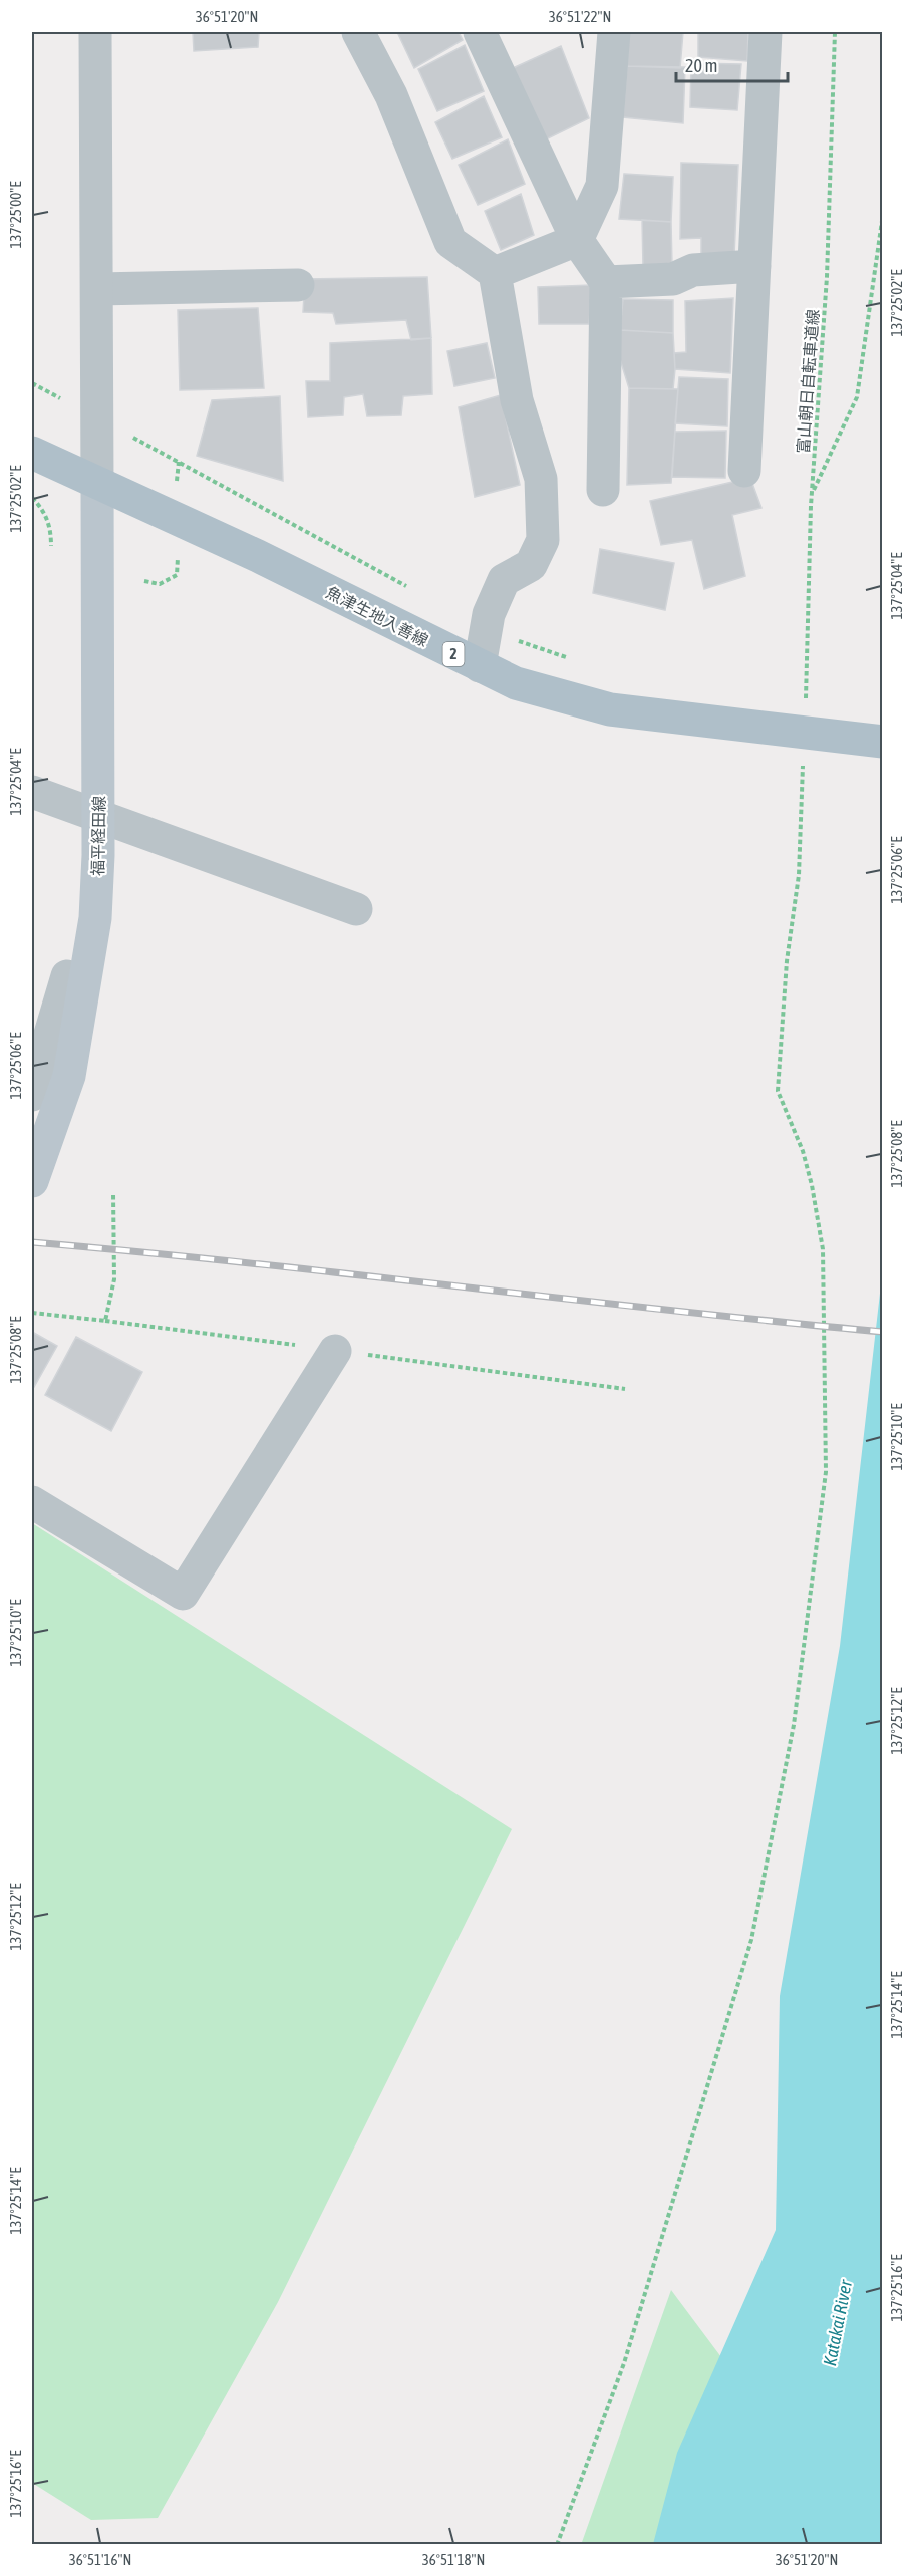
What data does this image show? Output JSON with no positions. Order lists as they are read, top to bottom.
{
  "streets": {
    "main road": ["魚津生地入善線", "2", "福平経田線"],
    "path": ["富山朝日自転車道線"]
  },
  "crossings": [
    ["富山朝日自転車道線", "魚津生地入善線"],
    ["魚津生地入善線", "福平経田線"]
  ],
  "water": ["Katakai River"],
  "scale_bar": "20 m",
  "coordinates": [
    "36°51'20\"N",
    "36°51'22\"N",
    "137°25'00\"E",
    "137°25'02\"E",
    "137°25'04\"E",
    "137°25'06\"E",
    "137°25'08\"E",
    "137°25'10\"E",
    "137°25'12\"E",
    "137°25'14\"E",
    "137°25'16\"E",
    "36°51'16\"N",
    "36°51'18\"N"
  ]
}
